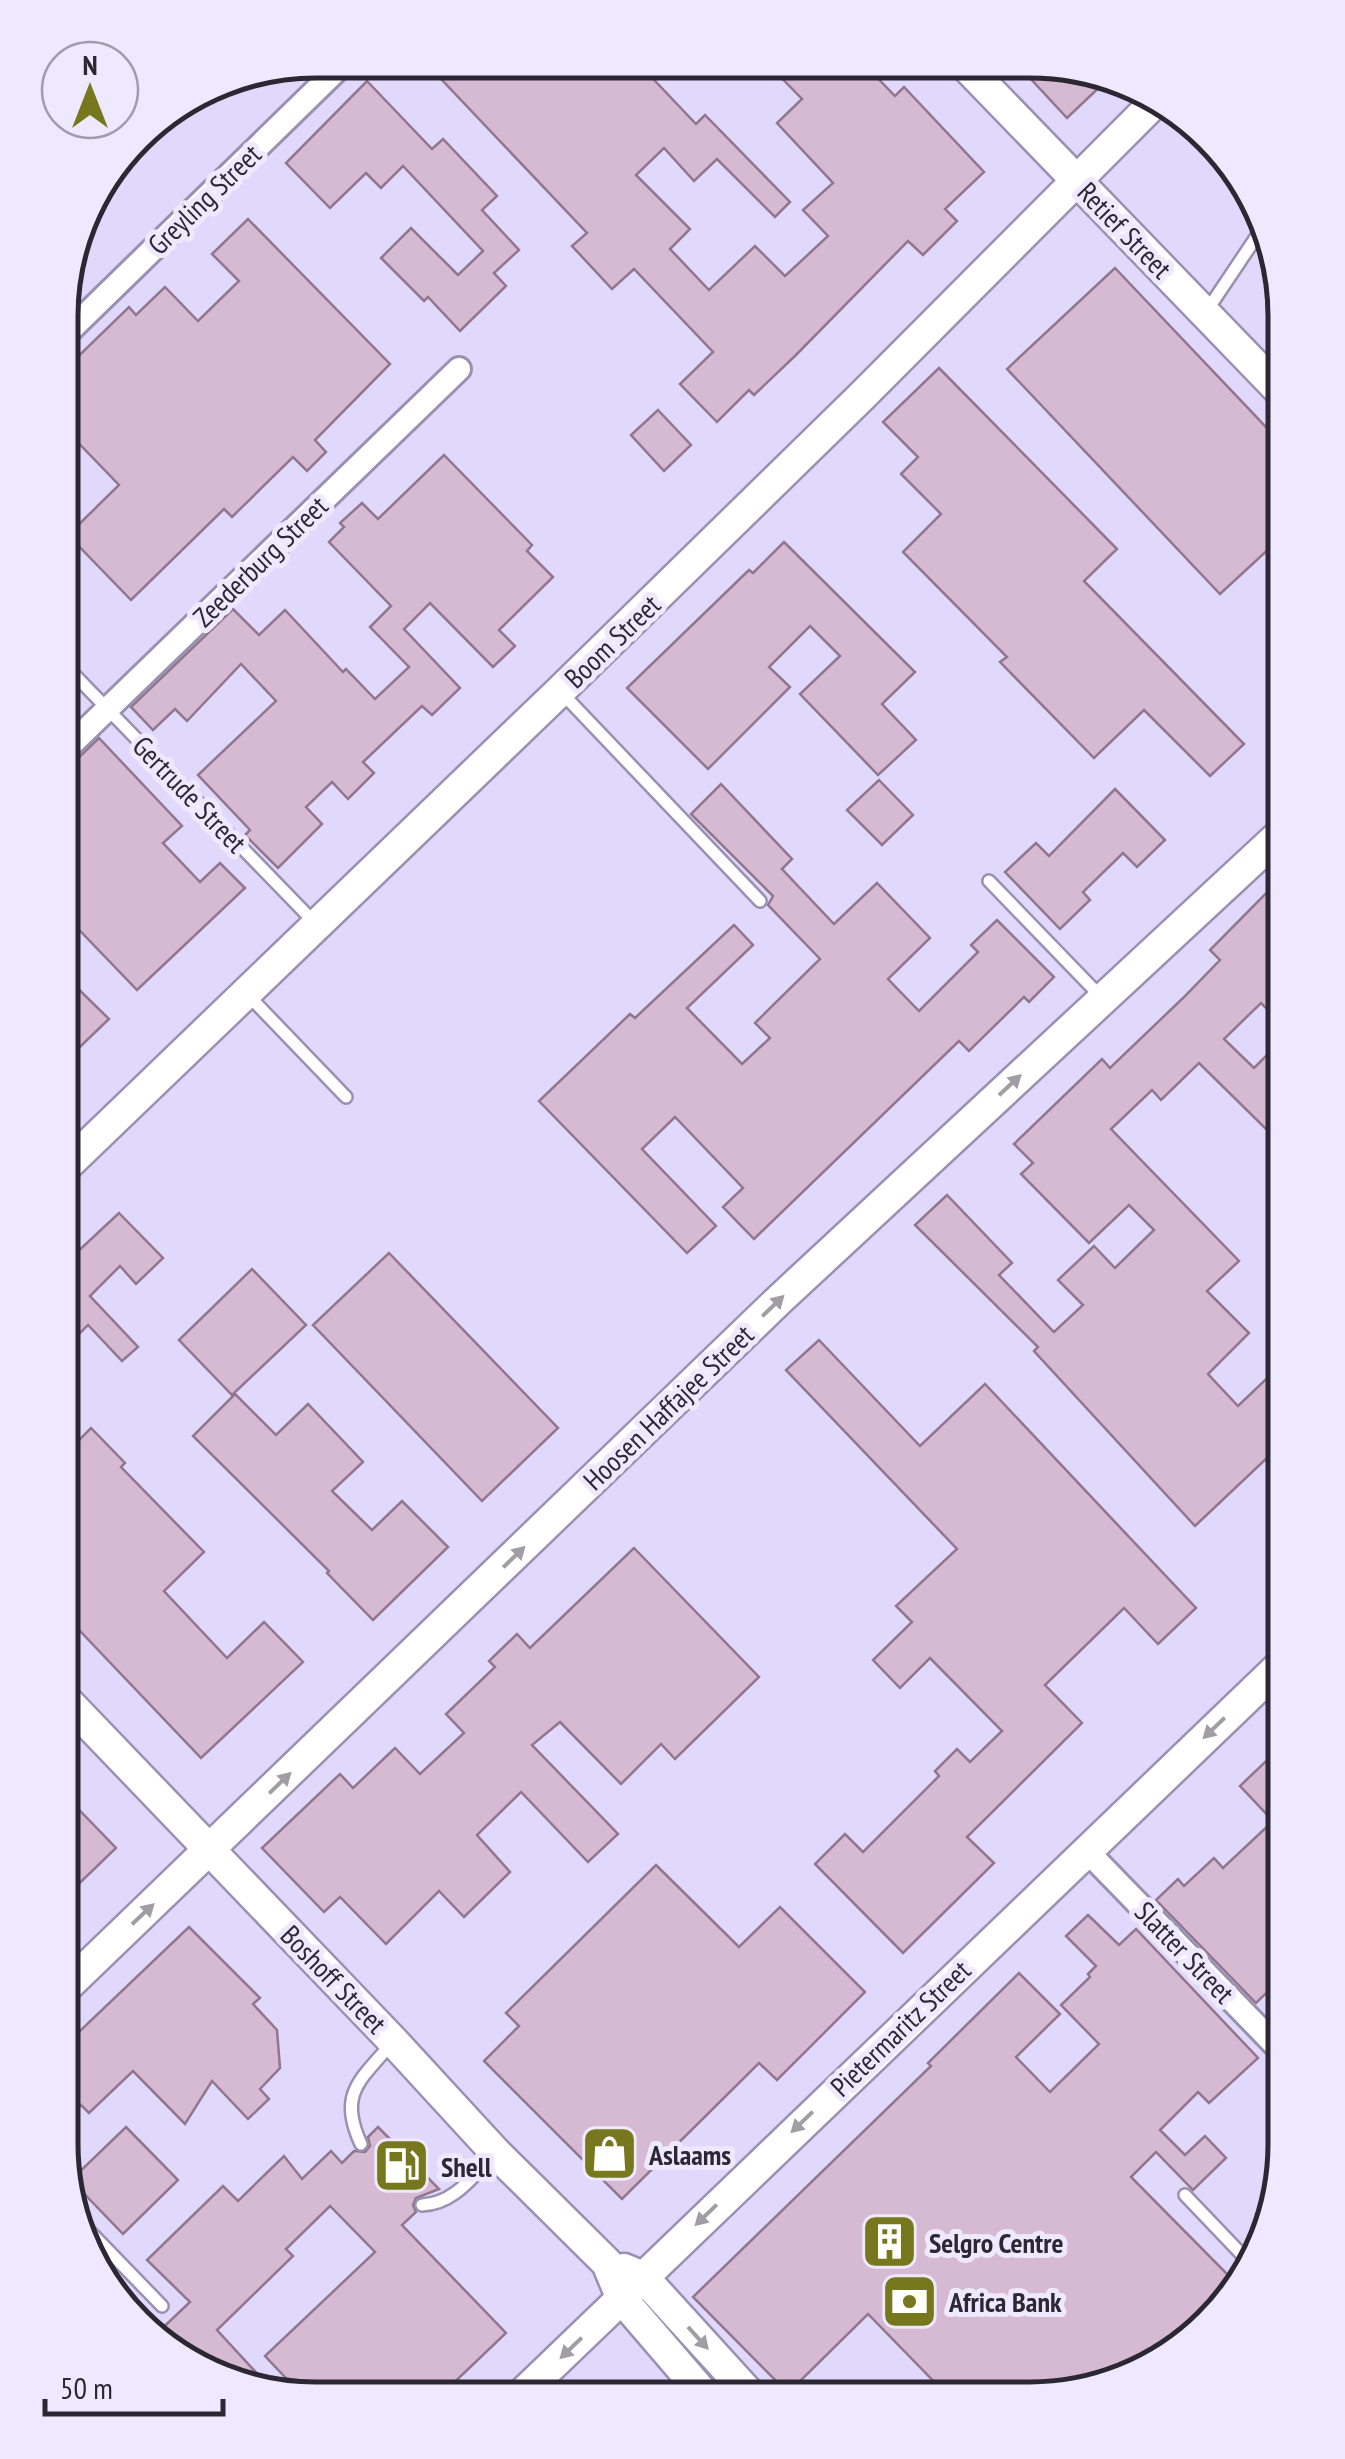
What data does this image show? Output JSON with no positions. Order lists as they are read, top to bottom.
{
  "streets": {
    "street": [
      "Greyling Street",
      "Retief Street",
      "Zeederburg Street",
      "Boom Street",
      "Hoosen Haffajee Street",
      "Slatter Street",
      "Boshoff Street",
      "Pietermaritz Street"
    ],
    "lane": ["Gertrude Street"]
  },
  "crossings": [
    ["Retief Street", "Boom Street"],
    ["Zeederburg Street", "Gertrude Street"],
    ["Boom Street", "Gertrude Street"],
    ["Hoosen Haffajee Street", "Boshoff Street"],
    ["Slatter Street", "Pietermaritz Street"],
    ["Boshoff Street", "Pietermaritz Street"]
  ],
  "one_way": ["Hoosen Haffajee Street", "Pietermaritz Street"],
  "places": {
    "shop": ["Aslaams"],
    "fuel station": ["Shell"],
    "building": ["Selgro Centre"],
    "bank": ["Africa Bank"]
  },
  "scale_bar": "50 m",
  "north": "top"
}
